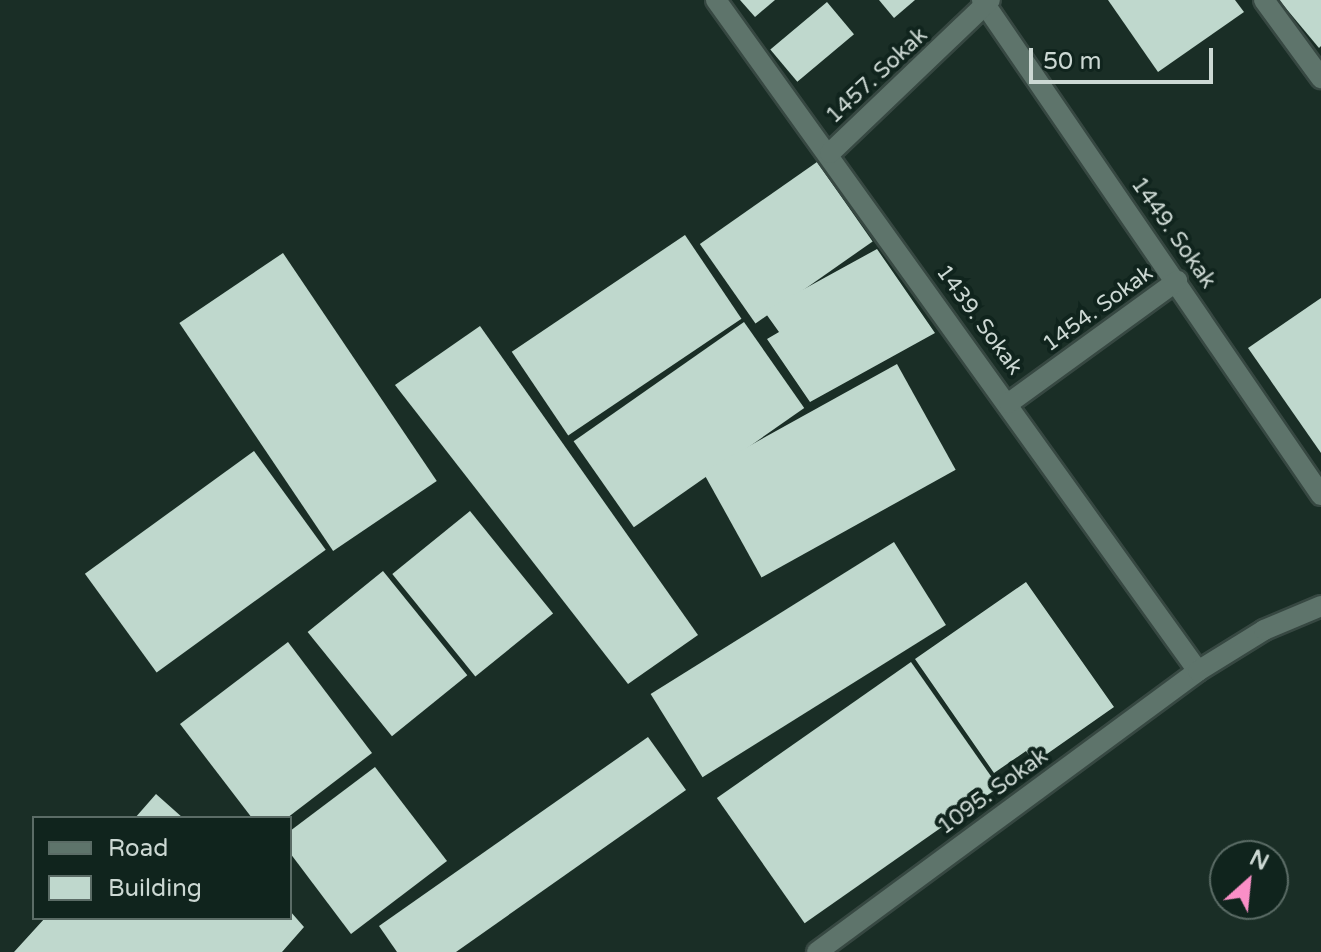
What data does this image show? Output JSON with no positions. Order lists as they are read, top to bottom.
{
  "streets": {
    "street": [
      "1457. Sokak",
      "1449. Sokak",
      "1454. Sokak",
      "1439. Sokak",
      "1095. Sokak"
    ]
  },
  "crossings": [
    ["1457. Sokak", "1449. Sokak"],
    ["1457. Sokak", "1439. Sokak"],
    ["1449. Sokak", "1454. Sokak"],
    ["1454. Sokak", "1439. Sokak"],
    ["1439. Sokak", "1095. Sokak"]
  ],
  "legend": ["Road", "Building"],
  "scale_bar": "50 m",
  "north": "top right"
}
